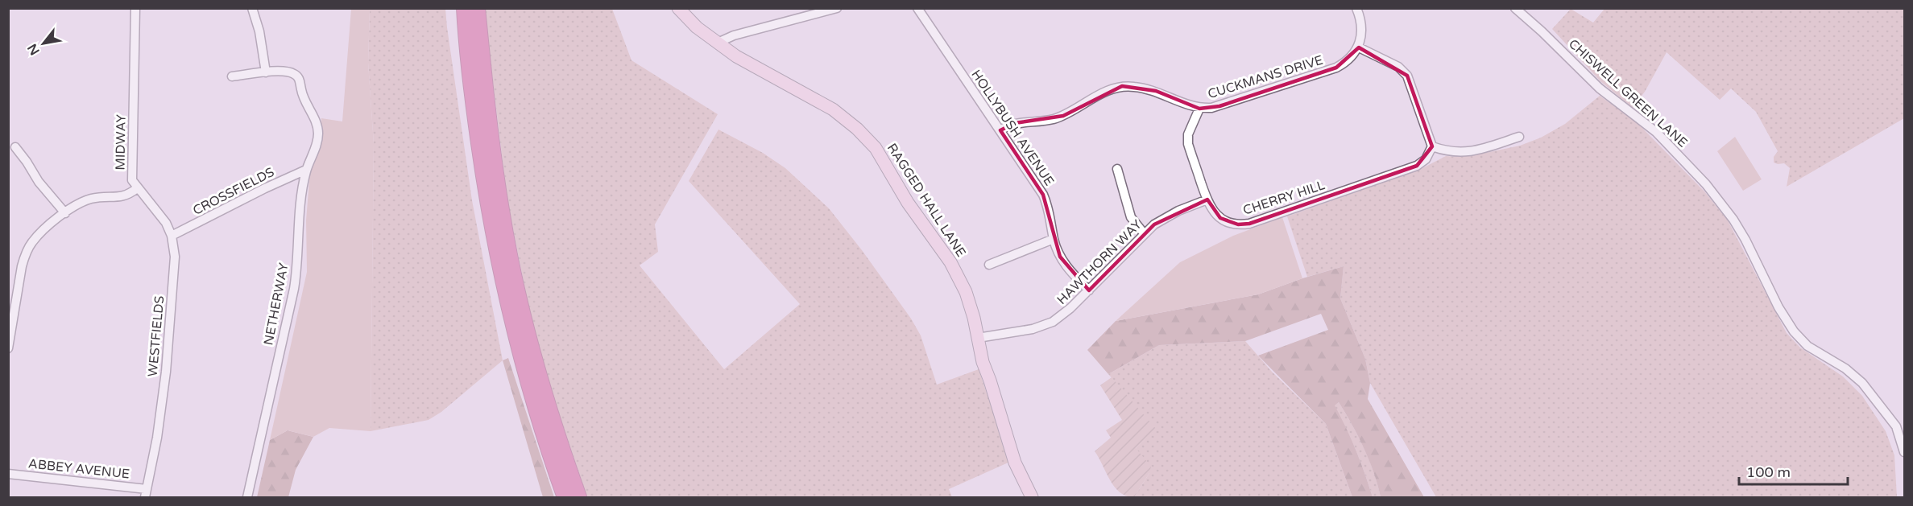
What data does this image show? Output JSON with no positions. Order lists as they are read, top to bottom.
{
  "streets": {
    "street": [
      "CUCKMANS DRIVE",
      "CHISWELL GREEN LANE",
      "HOLLYBUSH AVENUE",
      "MIDWAY",
      "CROSSFIELDS",
      "CHERRY HILL",
      "RAGGED HALL LANE",
      "HAWTHORN WAY",
      "NETHERWAY",
      "WESTFIELDS",
      "ABBEY AVENUE"
    ]
  },
  "crossings": [
    ["CUCKMANS DRIVE", "HOLLYBUSH AVENUE"],
    ["CUCKMANS DRIVE", "CHERRY HILL"],
    ["HOLLYBUSH AVENUE", "HAWTHORN WAY"],
    ["MIDWAY", "WESTFIELDS"],
    ["CROSSFIELDS", "NETHERWAY"],
    ["CROSSFIELDS", "WESTFIELDS"],
    ["CHERRY HILL", "HAWTHORN WAY"],
    ["RAGGED HALL LANE", "HAWTHORN WAY"],
    ["WESTFIELDS", "ABBEY AVENUE"]
  ],
  "scale_bar": "100 m",
  "north": "bottom left"
}
